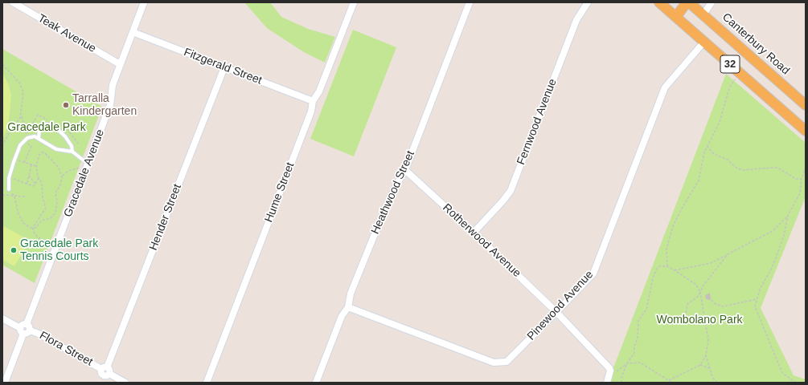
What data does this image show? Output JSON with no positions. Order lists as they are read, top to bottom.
{
  "streets": {
    "main road": ["Canterbury Road", "32"],
    "street": [
      "Teak Avenue",
      "Fitzgerald Street",
      "Fernwood Avenue",
      "Gracedale Avenue",
      "Hume Street",
      "Heathwood Street",
      "Hender Street",
      "Rotherwood Avenue",
      "Pinewood Avenue",
      "Flora Street"
    ]
  },
  "crossings": [
    ["Teak Avenue", "Gracedale Avenue"],
    ["32", "Pinewood Avenue"],
    ["Fitzgerald Street", "Gracedale Avenue"],
    ["Fitzgerald Street", "Hume Street"],
    ["Fitzgerald Street", "Hender Street"],
    ["Fernwood Avenue", "Rotherwood Avenue"],
    ["Gracedale Avenue", "Flora Street"],
    ["Heathwood Street", "Rotherwood Avenue"],
    ["Heathwood Street", "Pinewood Avenue"],
    ["Hender Street", "Flora Street"],
    ["Rotherwood Avenue", "Pinewood Avenue"]
  ],
  "parks": ["Gracedale Park", "Wombolano Park"],
  "places": ["Tarralla Kindergarten", "Gracedale Park Tennis Courts"]
}
